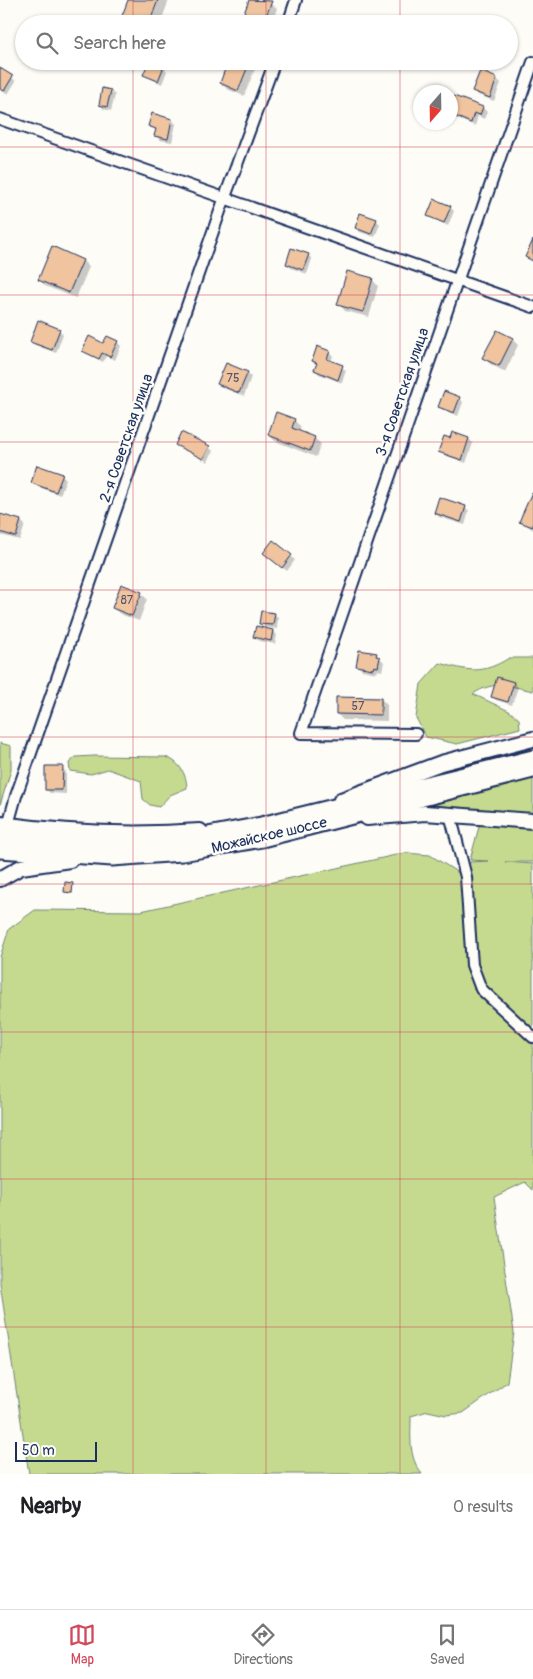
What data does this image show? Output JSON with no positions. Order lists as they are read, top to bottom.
{
  "streets": {
    "main road": ["Можайское шоссе"],
    "street": ["3-я Советская улица", "2-я Советская улица"]
  },
  "crossings": [
    ["2-я Советская улица", "Можайское шоссе"]
  ],
  "house_numbers": ["75", "87", "57"],
  "scale_bar": "50 m",
  "north": "bottom",
  "page": {
    "search": "Search here",
    "scale": "50 m",
    "heading": ["Nearby", "0 results"],
    "nav": ["Map", "Directions", "Saved"]
  }
}
